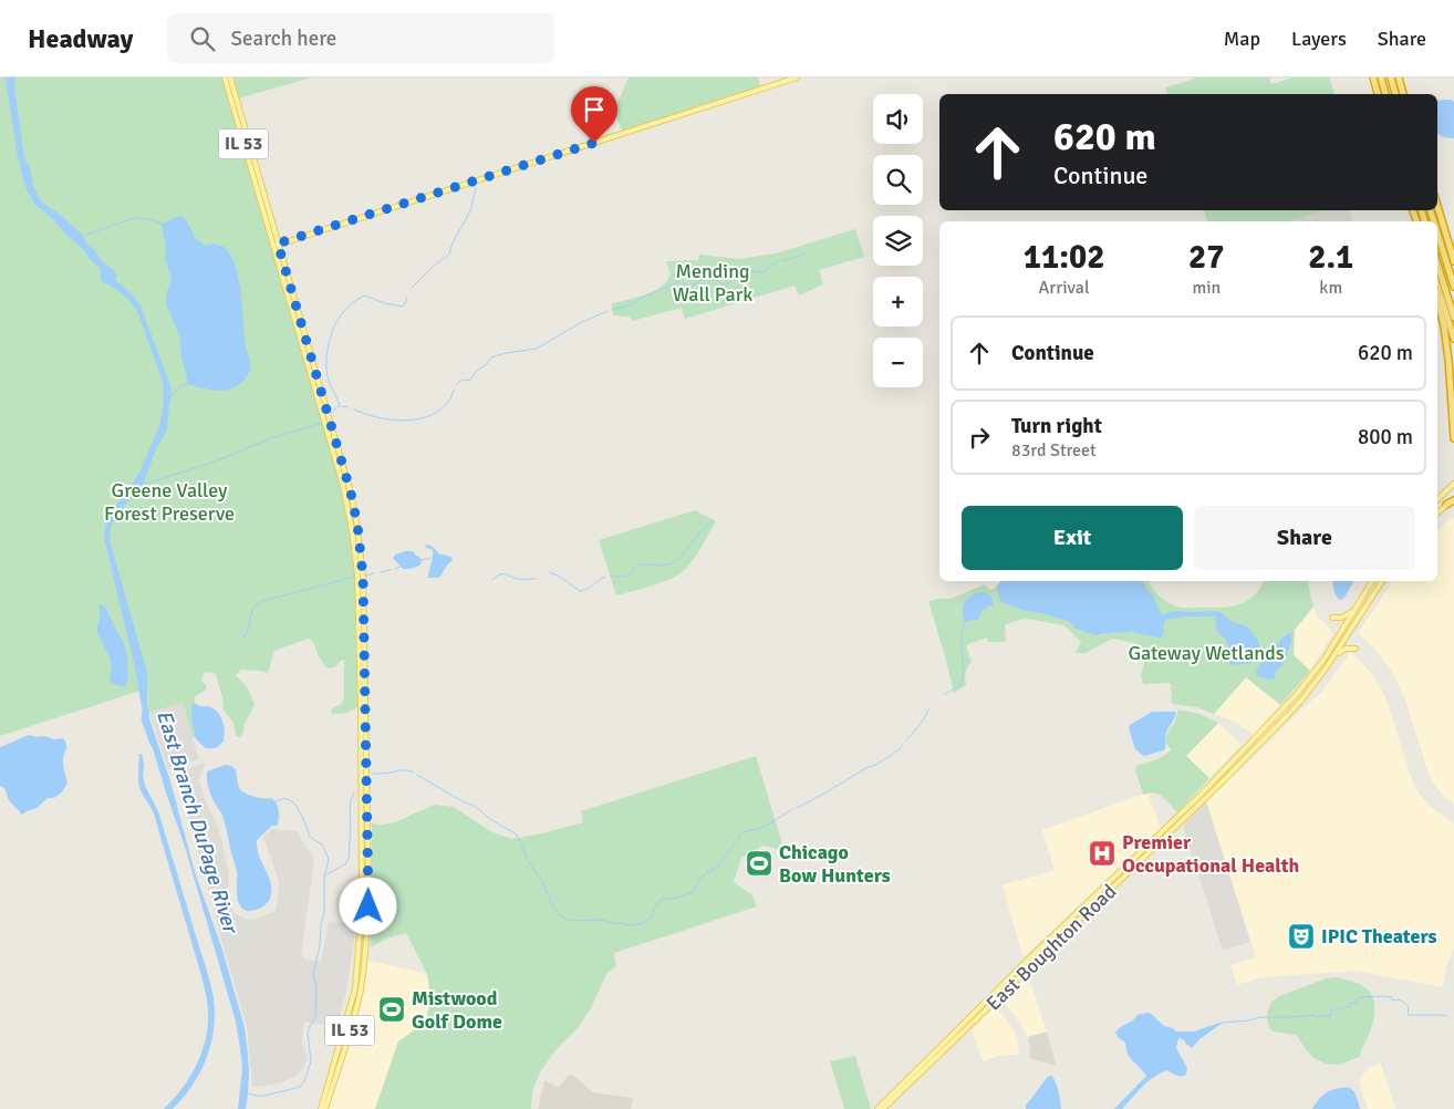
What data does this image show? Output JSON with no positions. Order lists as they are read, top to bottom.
{
  "streets": {
    "main road": ["IL 53", "East Boughton Road"]
  },
  "water": ["East Branch DuPage River"],
  "parks": ["Mending Wall Park", "Greene Valley Forest Preserve", "Gateway Wetlands"],
  "places": {
    "hospital": ["Premier Occupational Health"],
    "sports": ["Chicago Bow Hunters", "Mistwood Golf Dome"],
    "theatre": ["IPIC Theaters"]
  },
  "page": {
    "header": "Headway",
    "search": "Search here",
    "nav": ["Map", "Layers", "Share"],
    "map_buttons": ["+", "−"],
    "turn": ["620 m", "Continue"],
    "eta": [
      "11:02",
      "Arrival",
      "27",
      "min",
      "2.1",
      "km"
    ],
    "list": [
      {
        "name": "Continue",
        "value": "620 m"
      },
      {
        "name": "Turn right",
        "note": "83rd Street",
        "value": "800 m"
      }
    ],
    "buttons": ["Exit", "Share"]
  }
}
